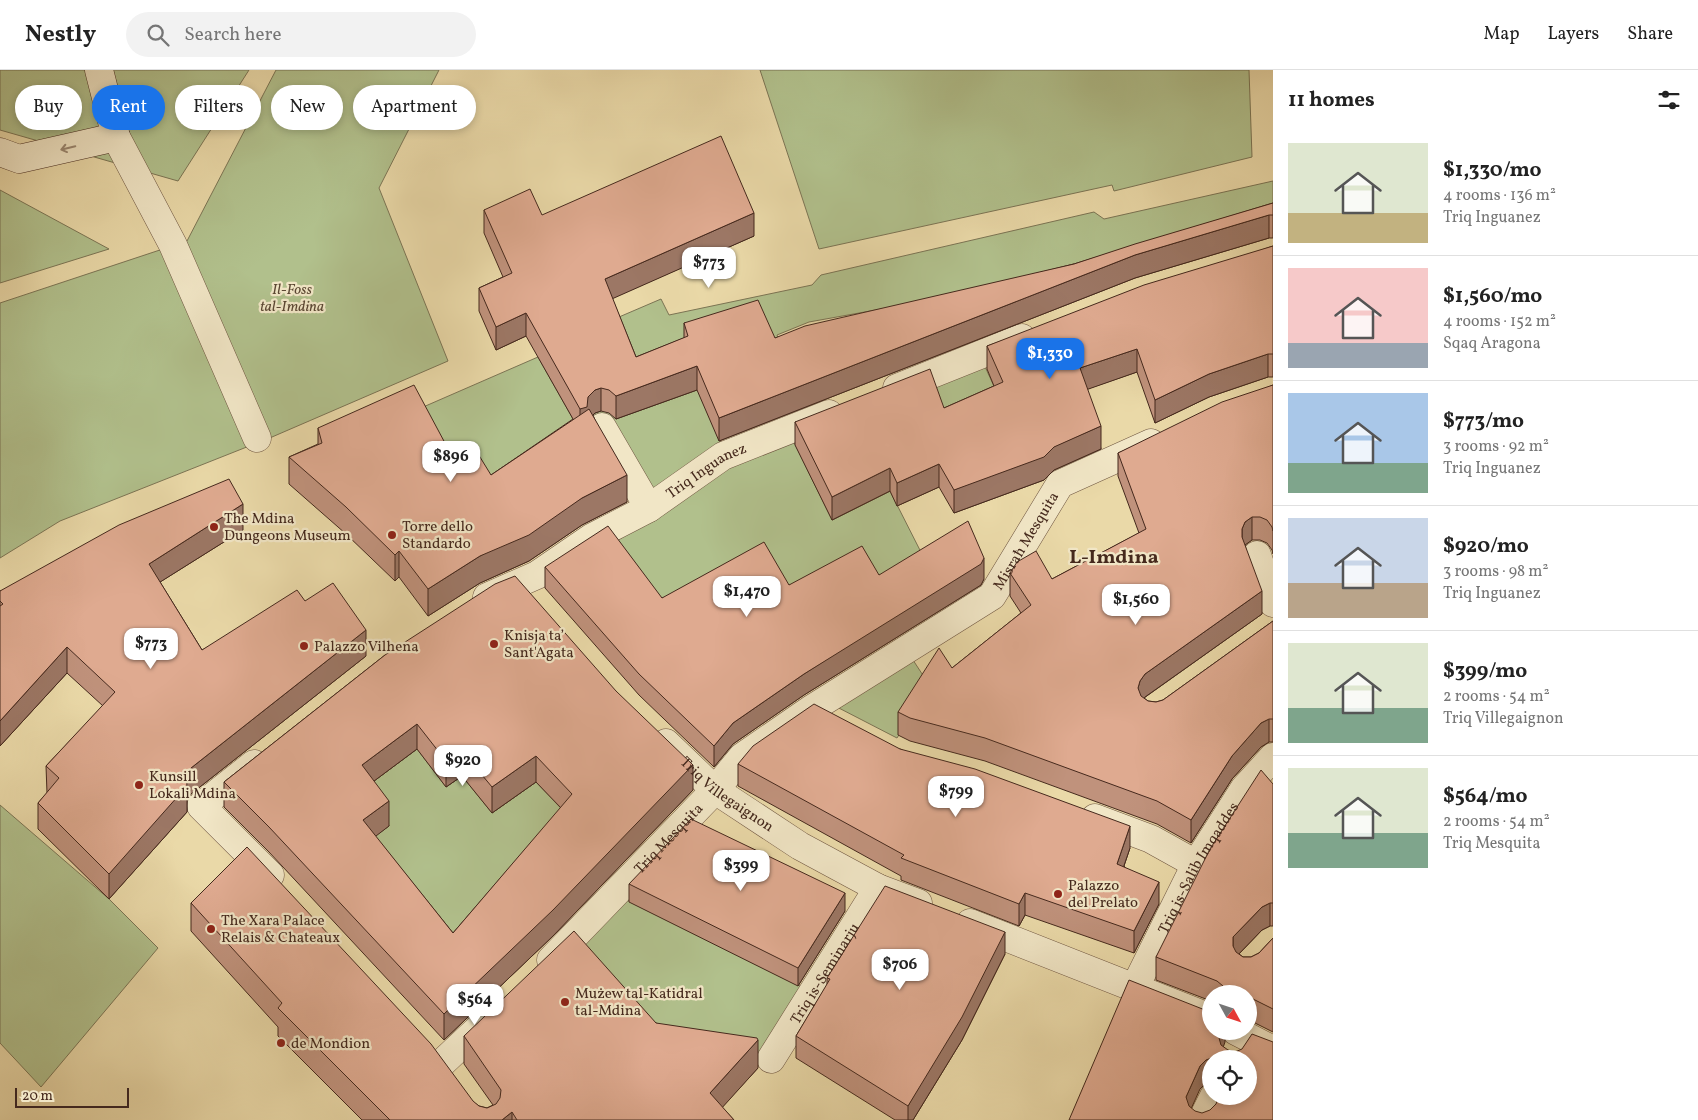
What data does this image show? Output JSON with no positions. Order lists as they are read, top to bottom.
{
  "streets": {
    "street": [
      "Triq Inguanez",
      "Misraħ Mesquita",
      "Triq Villegaignon",
      "Triq Mesquita",
      "Triq is-Salib Imqaddes",
      "Triq is-Seminarju"
    ]
  },
  "crossings": [
    ["Misraħ Mesquita", "Triq Mesquita"],
    ["Triq Villegaignon", "Triq Mesquita"],
    ["Triq Villegaignon", "Triq is-Salib Imqaddes"],
    ["Triq Villegaignon", "Triq is-Seminarju"]
  ],
  "districts": ["L-Imdina"],
  "parks": ["Il-Foss tal-Imdina"],
  "places": [
    "The Mdina Dungeons Museum",
    "Torre dello Standardo",
    "Knisja ta’ Sant'Agata",
    "Palazzo Vilhena",
    "Kunsill Lokali Mdina",
    "Palazzo del Prelato",
    "The Xara Palace Relais & Chateaux",
    "Mużew tal-Katidral tal-Mdina",
    "de Mondion"
  ],
  "scale_bar": "20 m",
  "north": "bottom right",
  "page": {
    "header": "Nestly",
    "search": "Search here",
    "nav": ["Map", "Layers", "Share"],
    "heading": "11 homes",
    "chip": [
      "Buy",
      "Rent",
      "Filters",
      "New",
      "Apartment"
    ],
    "list": [
      {
        "name": "$1,330/mo",
        "note": "4 rooms · 136 m² · Triq Inguanez"
      },
      {
        "name": "$1,560/mo",
        "note": "4 rooms · 152 m² · Sqaq Aragona"
      },
      {
        "name": "$773/mo",
        "note": "3 rooms · 92 m² · Triq Inguanez"
      },
      {
        "name": "$920/mo",
        "note": "3 rooms · 98 m² · Triq Inguanez"
      },
      {
        "name": "$399/mo",
        "note": "2 rooms · 54 m² · Triq Villegaignon"
      },
      {
        "name": "$564/mo",
        "note": "2 rooms · 54 m² · Triq Mesquita"
      }
    ],
    "price": [
      "$773",
      "$1,330",
      "$896",
      "$1,470",
      "$1,560",
      "$773",
      "$920",
      "$799",
      "$399",
      "$706",
      "$564"
    ],
    "scale": "20 m"
  }
}
